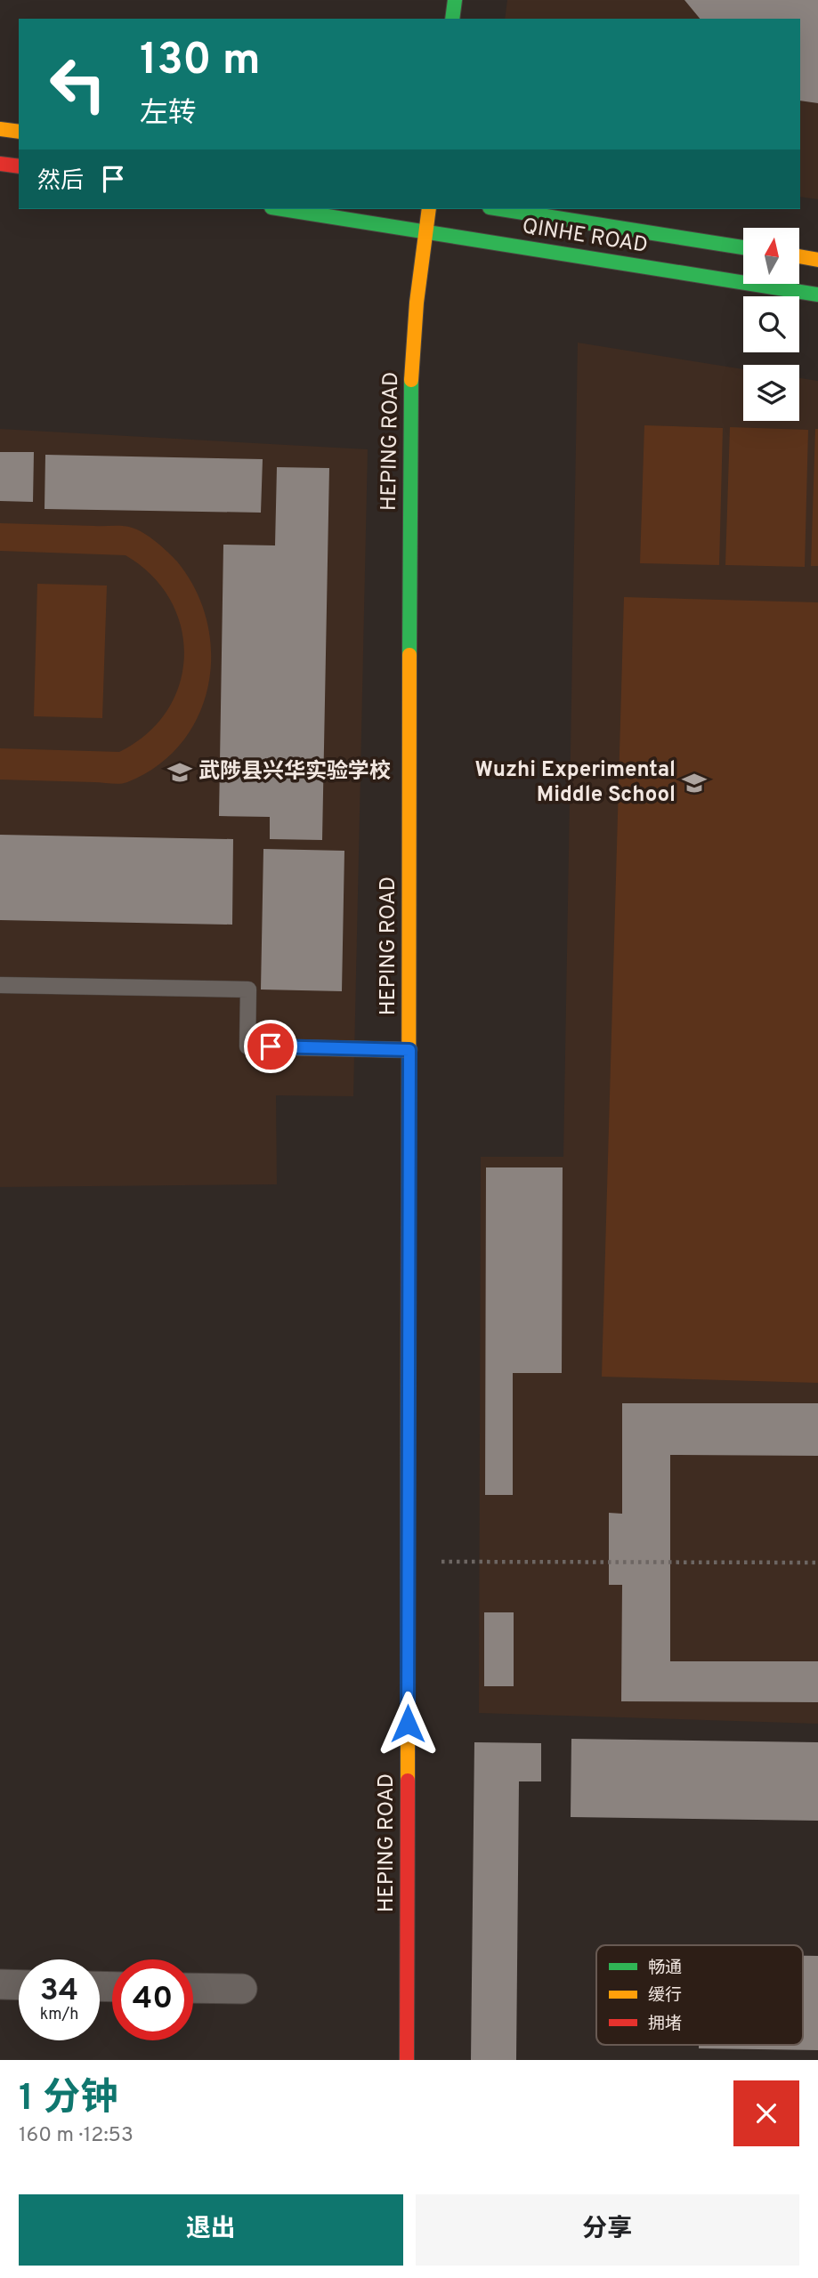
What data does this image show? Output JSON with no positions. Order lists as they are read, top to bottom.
{
  "streets": {
    "street": ["QINHE ROAD", "HEPING ROAD"]
  },
  "crossings": [
    ["QINHE ROAD", "HEPING ROAD"]
  ],
  "places": {
    "school or university": ["武陟县兴华实验学校", "Wuzhi Experimental Middle School"]
  },
  "legend": ["畅通", "缓行", "拥堵"],
  "north": "top",
  "page": {
    "turn": ["130 m", "左转"],
    "then": "然后",
    "speed": "34 km/h",
    "limit": "40",
    "heading": ["1 分钟", "160 m · 12:53"],
    "buttons": ["退出", "分享"]
  }
}
